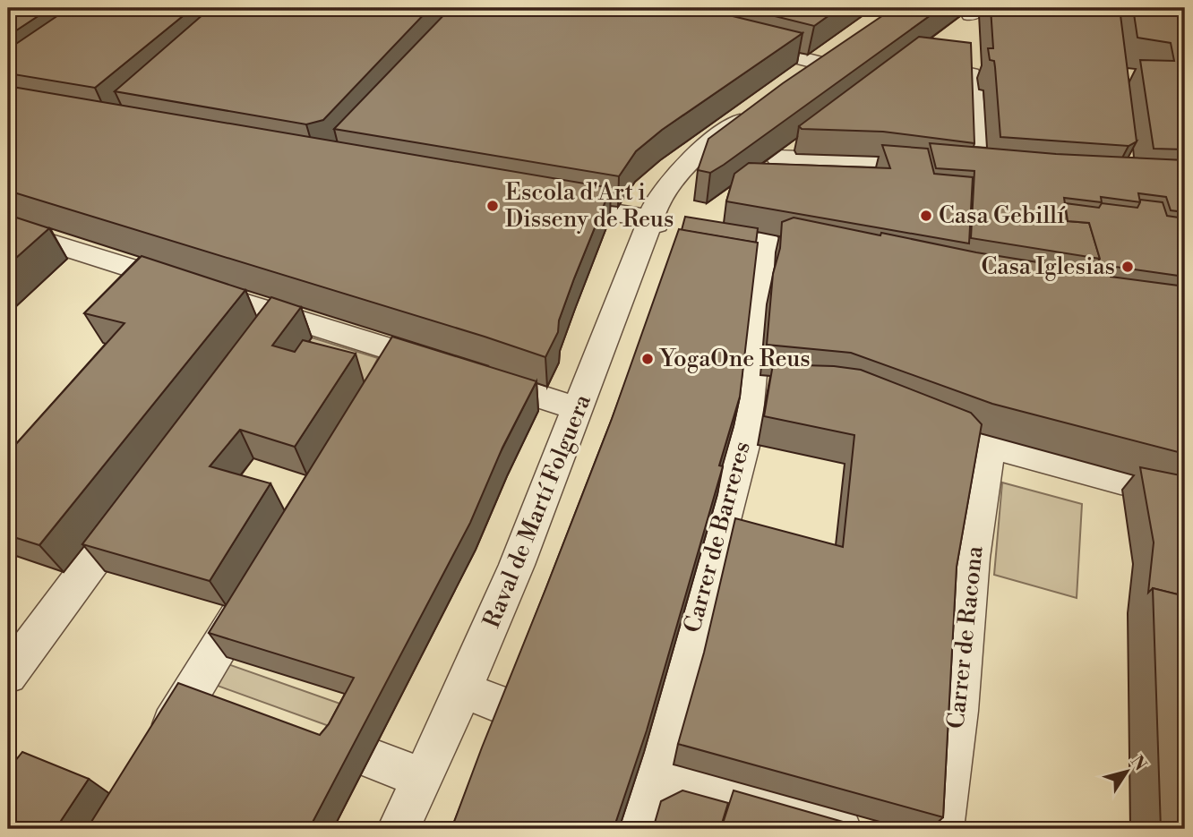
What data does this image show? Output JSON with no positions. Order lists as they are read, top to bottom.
{
  "streets": {
    "street": ["Raval de Martí Folguera", "Carrer de Barreres", "Carrer de Racona"]
  },
  "places": [
    "Escola d'Art i Disseny de Reus",
    "Casa Gebillí",
    "Casa Iglesias",
    "YogaOne Reus"
  ],
  "north": "top right"
}
